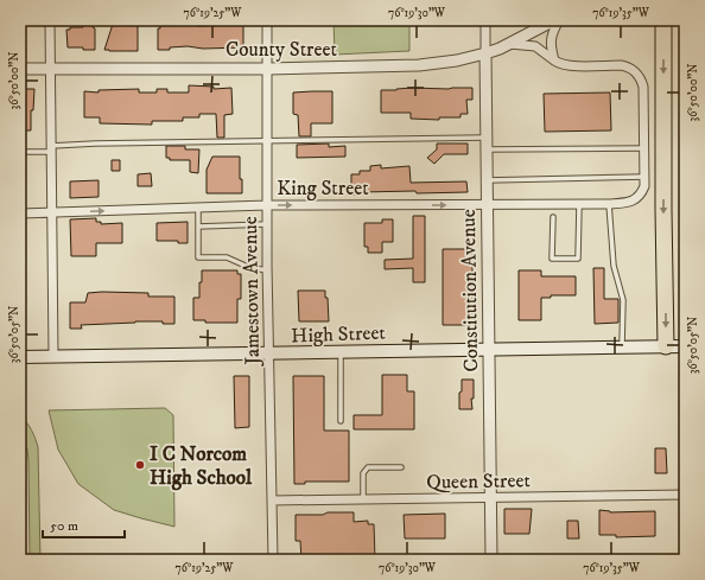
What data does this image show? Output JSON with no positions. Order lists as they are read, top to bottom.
{
  "streets": {
    "main road": ["High Street"],
    "street": [
      "County Street",
      "King Street",
      "Jamestown Avenue",
      "Constitution Avenue",
      "Queen Street"
    ]
  },
  "crossings": [
    ["County Street", "Jamestown Avenue"],
    ["County Street", "Constitution Avenue"],
    ["King Street", "Jamestown Avenue"],
    ["King Street", "Constitution Avenue"],
    ["Jamestown Avenue", "High Street"],
    ["Jamestown Avenue", "Queen Street"],
    ["Constitution Avenue", "High Street"],
    ["Constitution Avenue", "Queen Street"]
  ],
  "one_way": ["King Street"],
  "places": ["I C Norcom High School"],
  "scale_bar": "50 m",
  "coordinates": [
    "76°19'25\"W",
    "76°19'30\"W",
    "76°19'35\"W",
    "36°50'00\"N",
    "36°50'05\"N"
  ]
}
